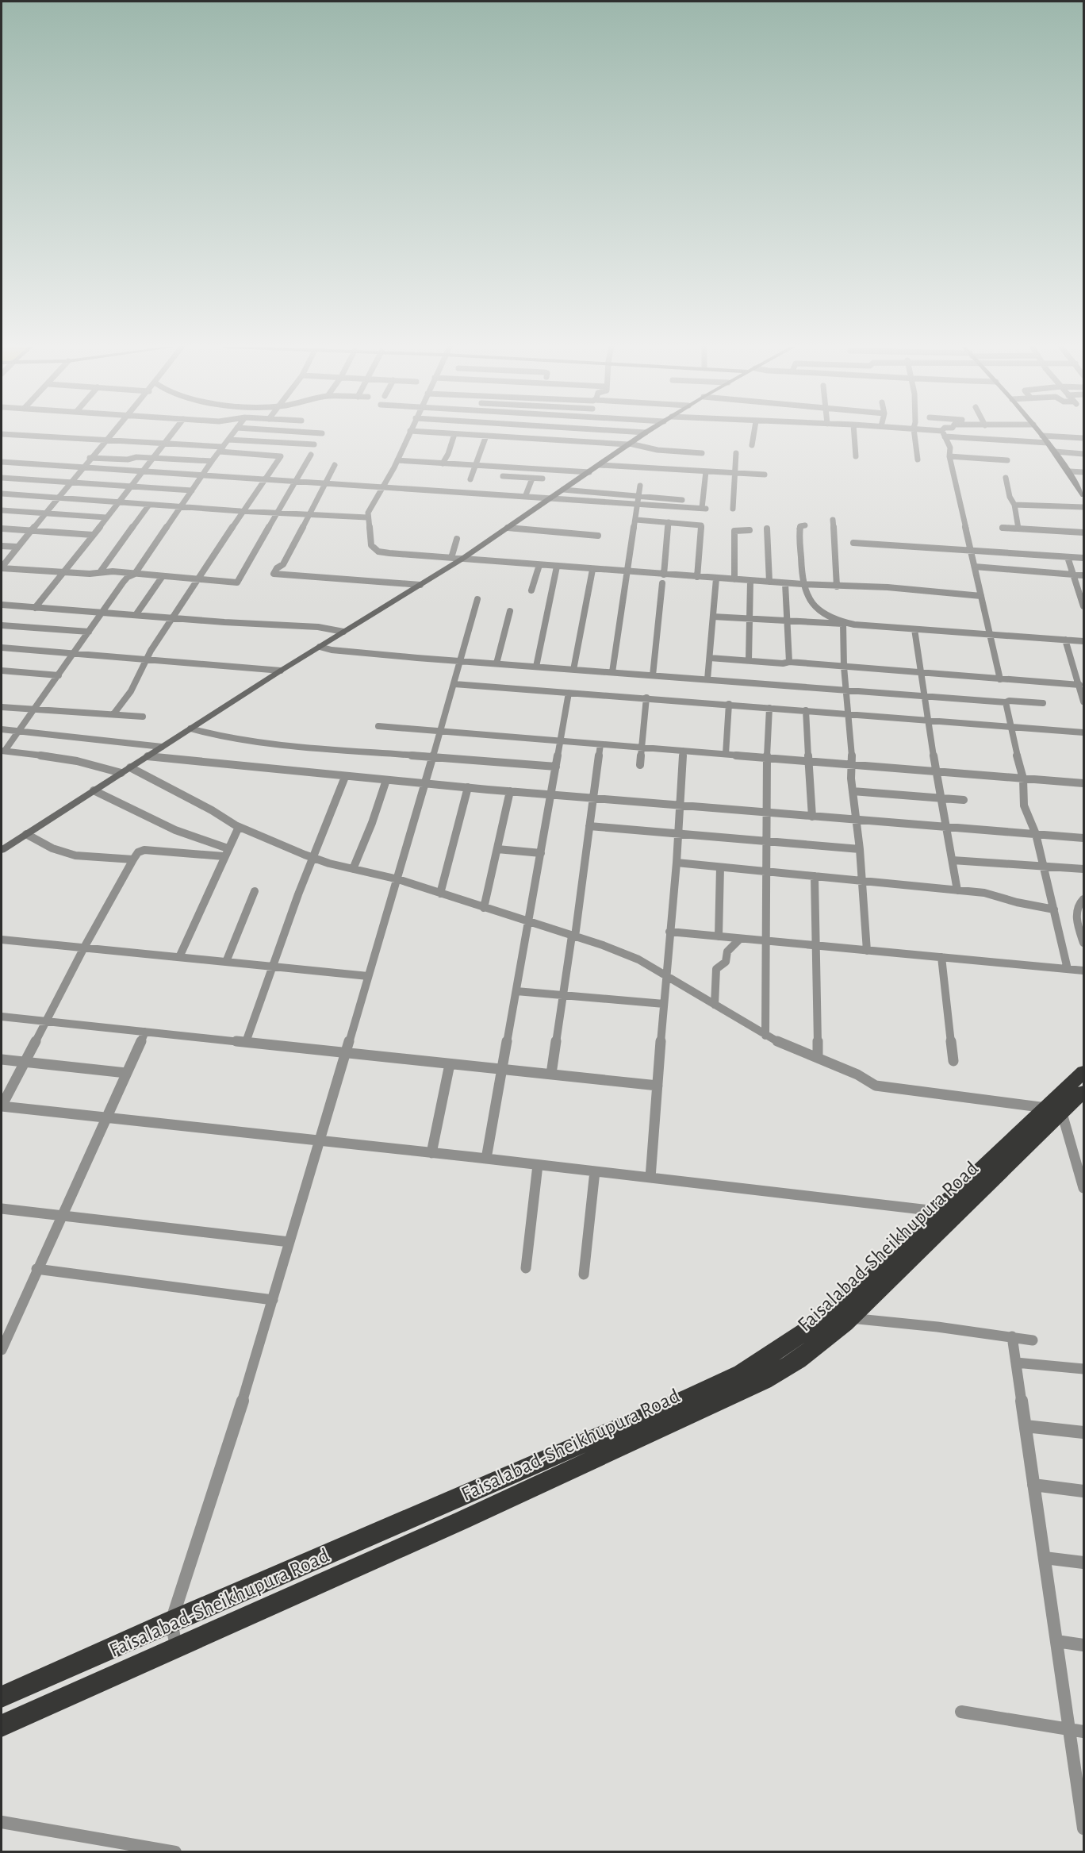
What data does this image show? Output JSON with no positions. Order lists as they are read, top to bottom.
{
  "streets": {
    "highway": ["Faisalabad-Sheikhupura Road"]
  }
}
